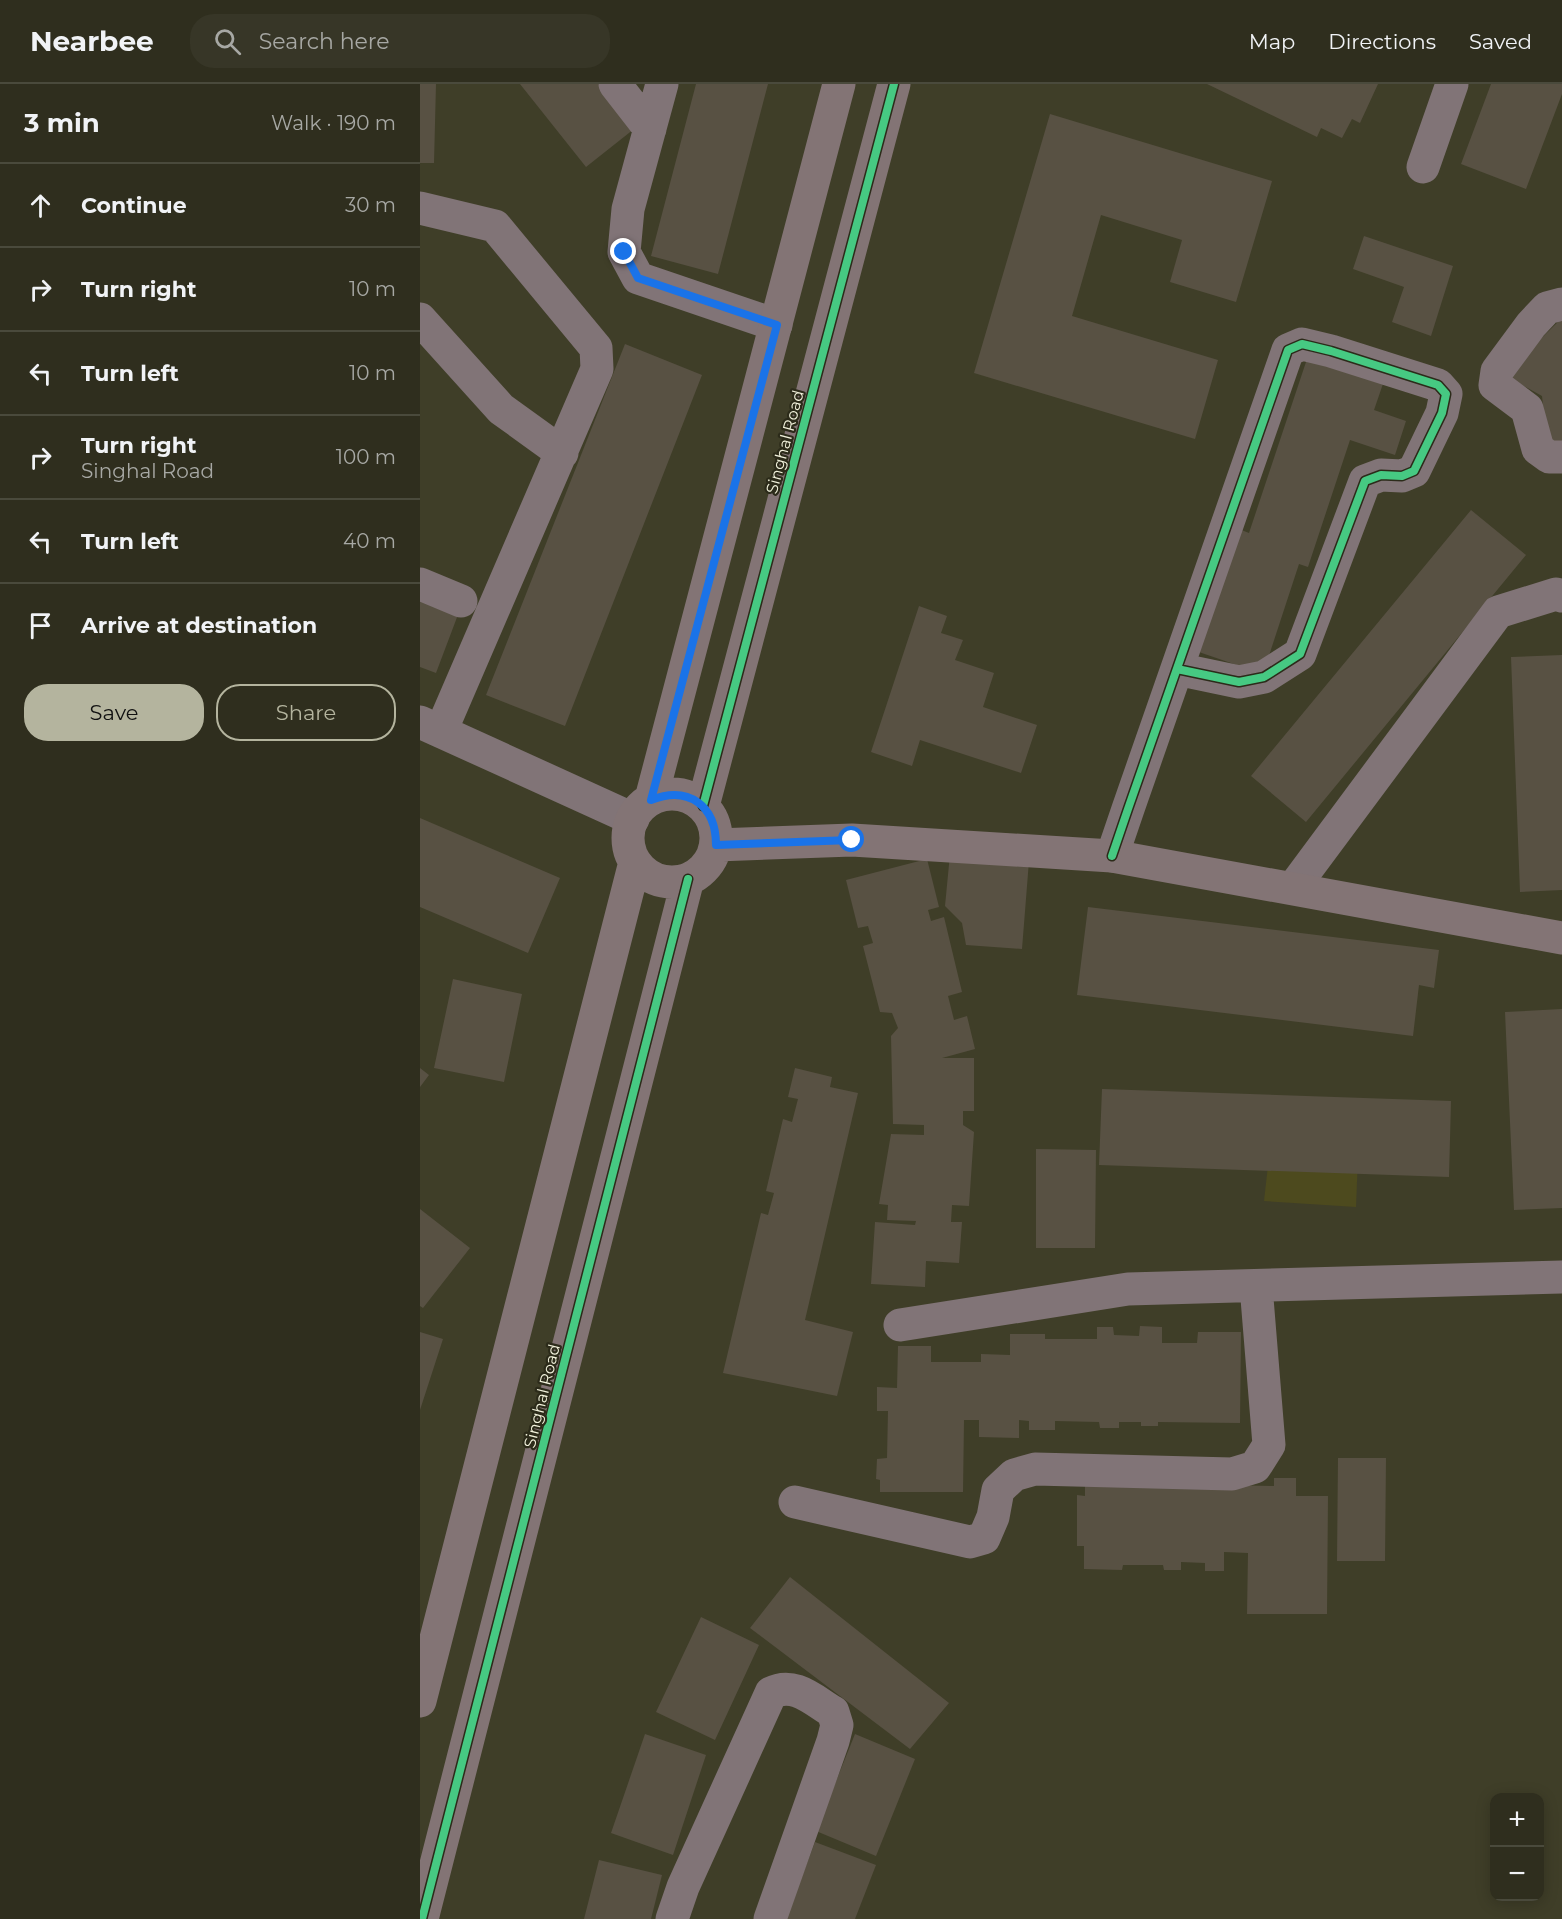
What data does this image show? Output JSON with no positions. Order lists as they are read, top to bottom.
{
  "streets": {
    "street": ["Singhal Road"]
  },
  "page": {
    "header": "Nearbee",
    "search": "Search here",
    "nav": ["Map", "Directions", "Saved"],
    "heading": ["3 min", "Walk · 190 m"],
    "list": [
      ["Continue", "30 m"],
      ["Turn right", "10 m"],
      ["Turn left", "10 m"],
      ["Turn right", "Singhal Road", "100 m"],
      ["Turn left", "40 m"],
      "Arrive at destination"
    ],
    "buttons": ["Save", "Share"],
    "map_buttons": ["+", "−"]
  }
}
